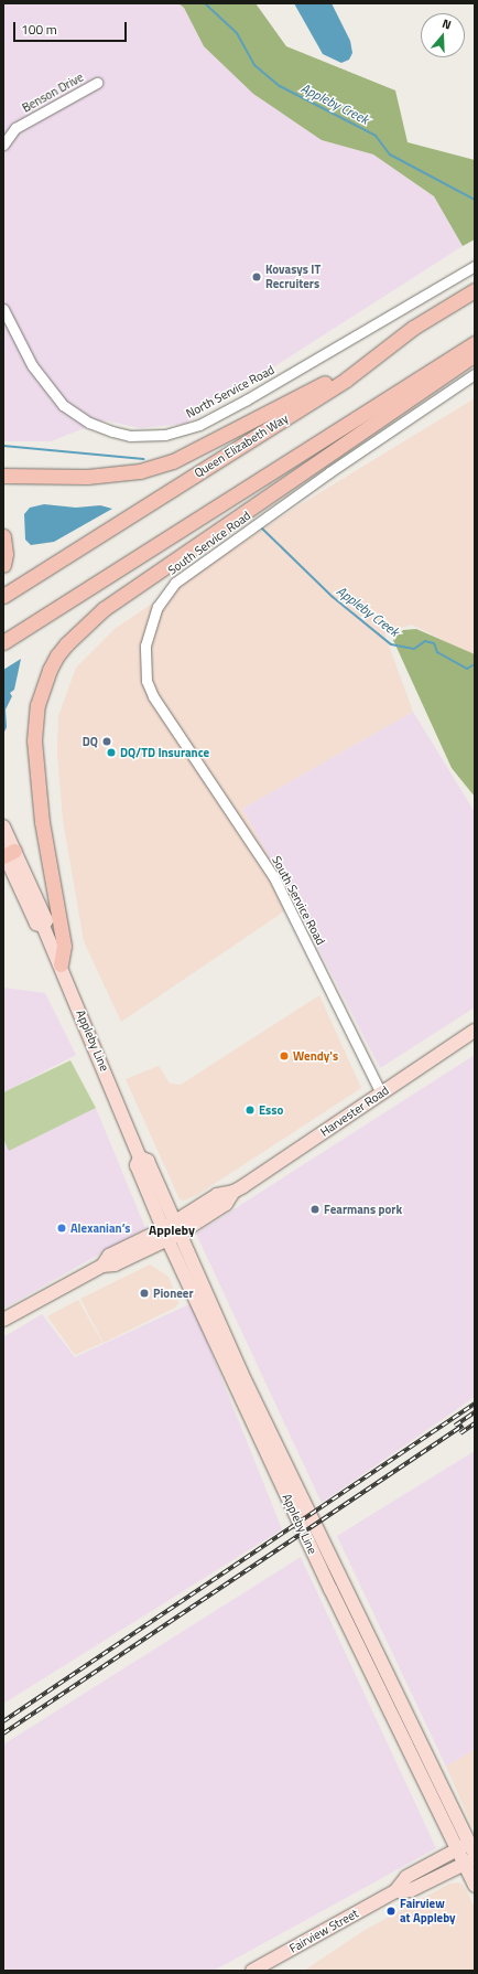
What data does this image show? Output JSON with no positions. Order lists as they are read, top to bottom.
{
  "streets": {
    "highway": ["Queen Elizabeth Way"],
    "main road": ["Appleby Line", "Harvester Road", "Fairview Street"],
    "street": ["Benson Drive", "North Service Road", "South Service Road"]
  },
  "crossings": [
    ["South Service Road", "Harvester Road"],
    ["Appleby Line", "Harvester Road"],
    ["Appleby Line", "Fairview Street"]
  ],
  "districts": ["Appleby"],
  "water": ["Appleby Creek"],
  "places": [
    "Kovasys IT Recruiters",
    "DQ",
    "DQ/TD Insurance",
    "Wendy's",
    "Esso",
    "Fearmans pork",
    "Alexanian’s",
    "Pioneer",
    "Fairview at Appleby"
  ],
  "scale_bar": "100 m",
  "north": "top"
}
